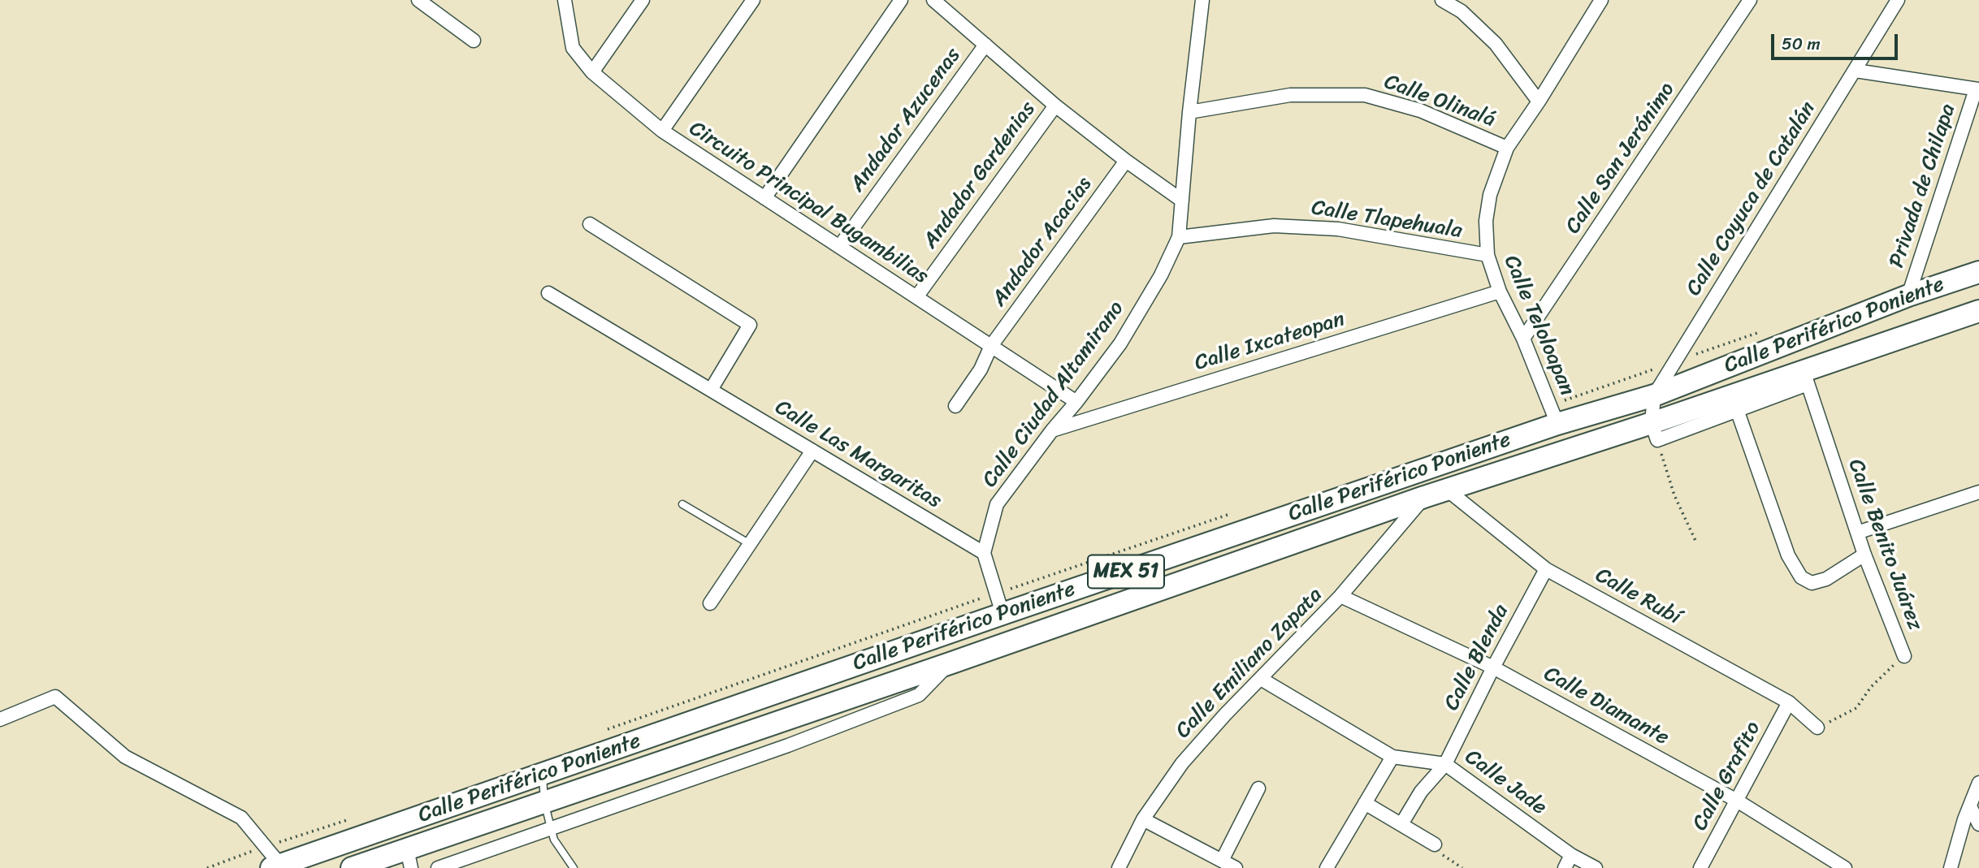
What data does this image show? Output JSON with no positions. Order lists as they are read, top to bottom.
{
  "streets": {
    "main road": ["Calle Periférico Poniente", "MEX 51"],
    "street": [
      "Calle Olinalá",
      "Andador Azucenas",
      "Calle San Jerónimo",
      "Andador Gardenias",
      "Privada de Chilapa",
      "Calle Coyuca de Catalán",
      "Circuito Principal Bugambilias",
      "Calle Tlapehuala",
      "Andador Acacias",
      "Calle Teloloapan",
      "Calle Ixcateopan",
      "Calle Ciudad Altamirano",
      "Calle Las Margaritas",
      "Calle Benito Juárez",
      "Calle Rubí",
      "Calle Blenda",
      "Calle Emiliano Zapata",
      "Calle Diamante",
      "Calle Grafito",
      "Calle Jade"
    ]
  },
  "crossings": [
    ["Calle Olinalá", "Calle Teloloapan"],
    ["Calle Olinalá", "Calle Ciudad Altamirano"],
    ["Andador Azucenas", "Circuito Principal Bugambilias"],
    ["Calle San Jerónimo", "Calle Teloloapan"],
    ["Andador Gardenias", "Circuito Principal Bugambilias"],
    ["Privada de Chilapa", "Calle Periférico Poniente"],
    ["Calle Coyuca de Catalán", "Calle Periférico Poniente"],
    ["Circuito Principal Bugambilias", "Andador Acacias"],
    ["Circuito Principal Bugambilias", "Calle Ciudad Altamirano"],
    ["Calle Tlapehuala", "Calle Teloloapan"],
    ["Calle Tlapehuala", "Calle Ciudad Altamirano"],
    ["Calle Teloloapan", "Calle Periférico Poniente"],
    ["Calle Teloloapan", "Calle Ixcateopan"],
    ["Calle Periférico Poniente", "Calle Benito Juárez"],
    ["Calle Periférico Poniente", "Calle Rubí"],
    ["Calle Periférico Poniente", "Calle Emiliano Zapata"],
    ["Calle Ixcateopan", "Calle Ciudad Altamirano"],
    ["Calle Ciudad Altamirano", "Calle Las Margaritas"],
    ["Calle Benito Juárez", "Calle Rubí"],
    ["Calle Rubí", "Calle Blenda"],
    ["Calle Rubí", "Calle Grafito"],
    ["Calle Blenda", "Calle Diamante"],
    ["Calle Blenda", "Calle Jade"],
    ["Calle Emiliano Zapata", "Calle Diamante"],
    ["Calle Emiliano Zapata", "Calle Jade"],
    ["Calle Diamante", "Calle Grafito"]
  ],
  "scale_bar": "50 m"
}
